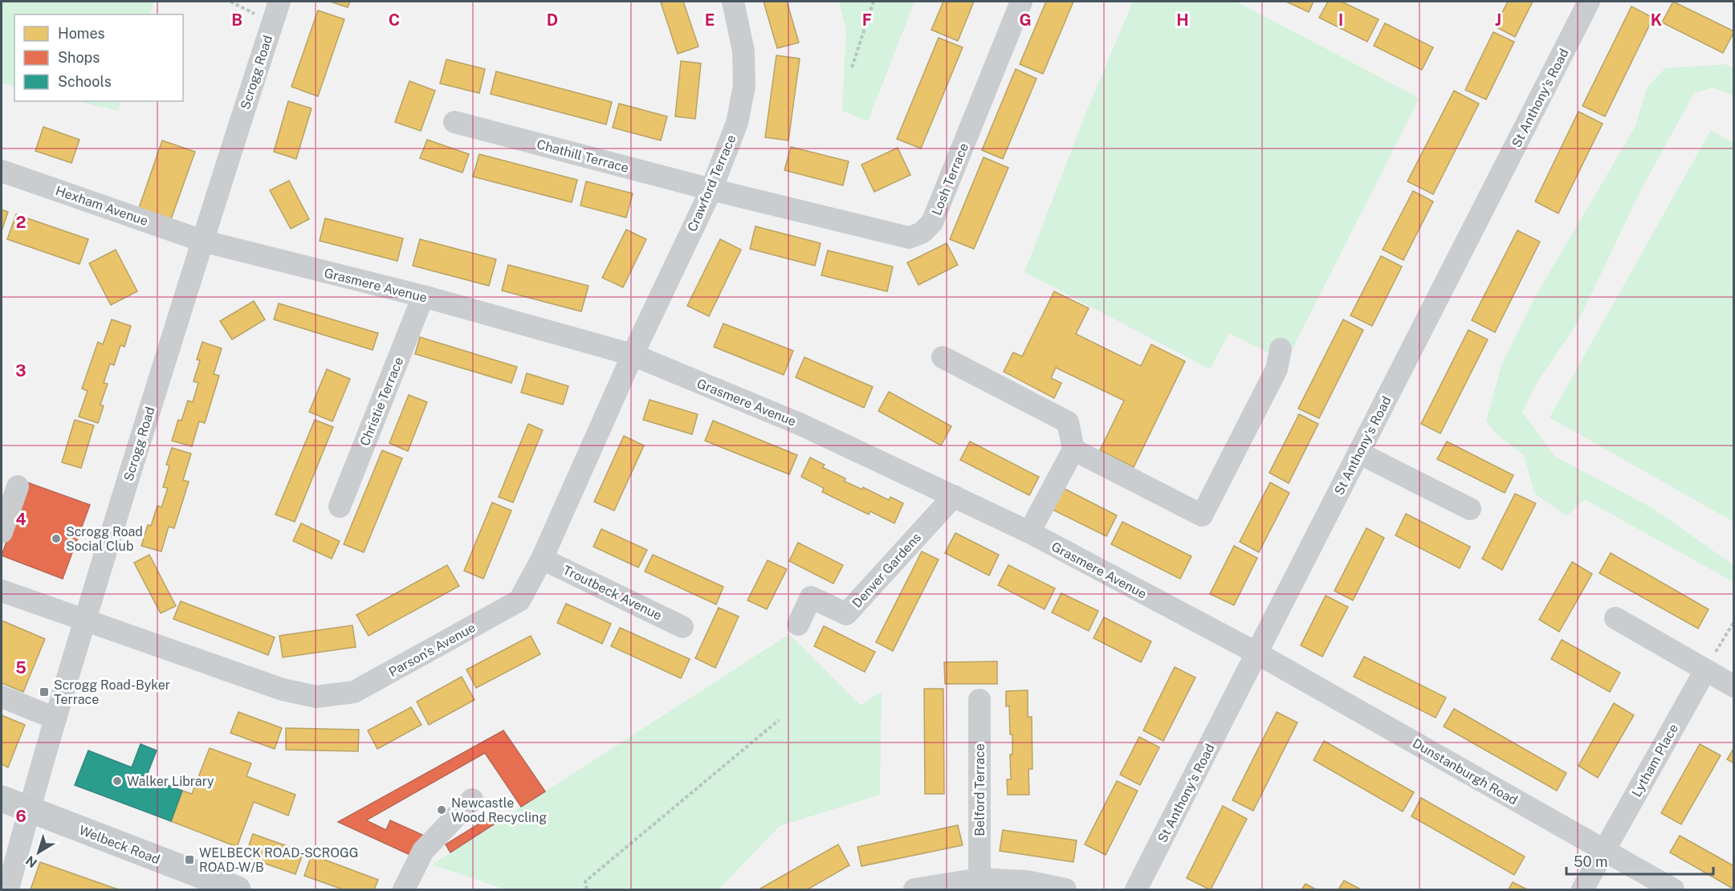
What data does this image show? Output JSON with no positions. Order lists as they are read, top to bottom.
{
  "streets": {
    "main road": ["Welbeck Road"],
    "street": [
      "Scrogg Road",
      "St Anthony's Road",
      "Chathill Terrace",
      "Losh Terrace",
      "Crawford Terrace",
      "Hexham Avenue",
      "Grasmere Avenue",
      "Christie Terrace",
      "Denver Gardens",
      "Troutbeck Avenue",
      "Parson's Avenue",
      "Lytham Place",
      "Dunstanburgh Road",
      "Belford Terrace"
    ]
  },
  "crossings": [
    ["Scrogg Road", "Hexham Avenue"],
    ["Scrogg Road", "Grasmere Avenue"],
    ["Scrogg Road", "Parson's Avenue"],
    ["Scrogg Road", "Welbeck Road"],
    ["St Anthony's Road", "Grasmere Avenue"],
    ["St Anthony's Road", "Dunstanburgh Road"],
    ["Chathill Terrace", "Losh Terrace"],
    ["Chathill Terrace", "Crawford Terrace"],
    ["Losh Terrace", "Crawford Terrace"],
    ["Crawford Terrace", "Grasmere Avenue"],
    ["Crawford Terrace", "Parson's Avenue"],
    ["Hexham Avenue", "Grasmere Avenue"],
    ["Grasmere Avenue", "Christie Terrace"],
    ["Grasmere Avenue", "Denver Gardens"],
    ["Grasmere Avenue", "Parson's Avenue"],
    ["Grasmere Avenue", "Dunstanburgh Road"],
    ["Troutbeck Avenue", "Parson's Avenue"],
    ["Lytham Place", "Dunstanburgh Road"]
  ],
  "places": {
    "other": ["Scrogg Road Social Club", "Walker Library", "Newcastle Wood Recycling"],
    "transit": ["Scrogg Road-Byker Terrace", "WELBECK ROAD-SCROGG ROAD-W/B"]
  },
  "legend": ["Homes", "Shops", "Schools"],
  "scale_bar": "50 m",
  "north": "bottom left",
  "grid": {
    "columns": [
      "B",
      "C",
      "D",
      "E",
      "F",
      "G",
      "H",
      "I",
      "J",
      "K"
    ],
    "rows": [
      "2",
      "3",
      "4",
      "5",
      "6"
    ]
  }
}
